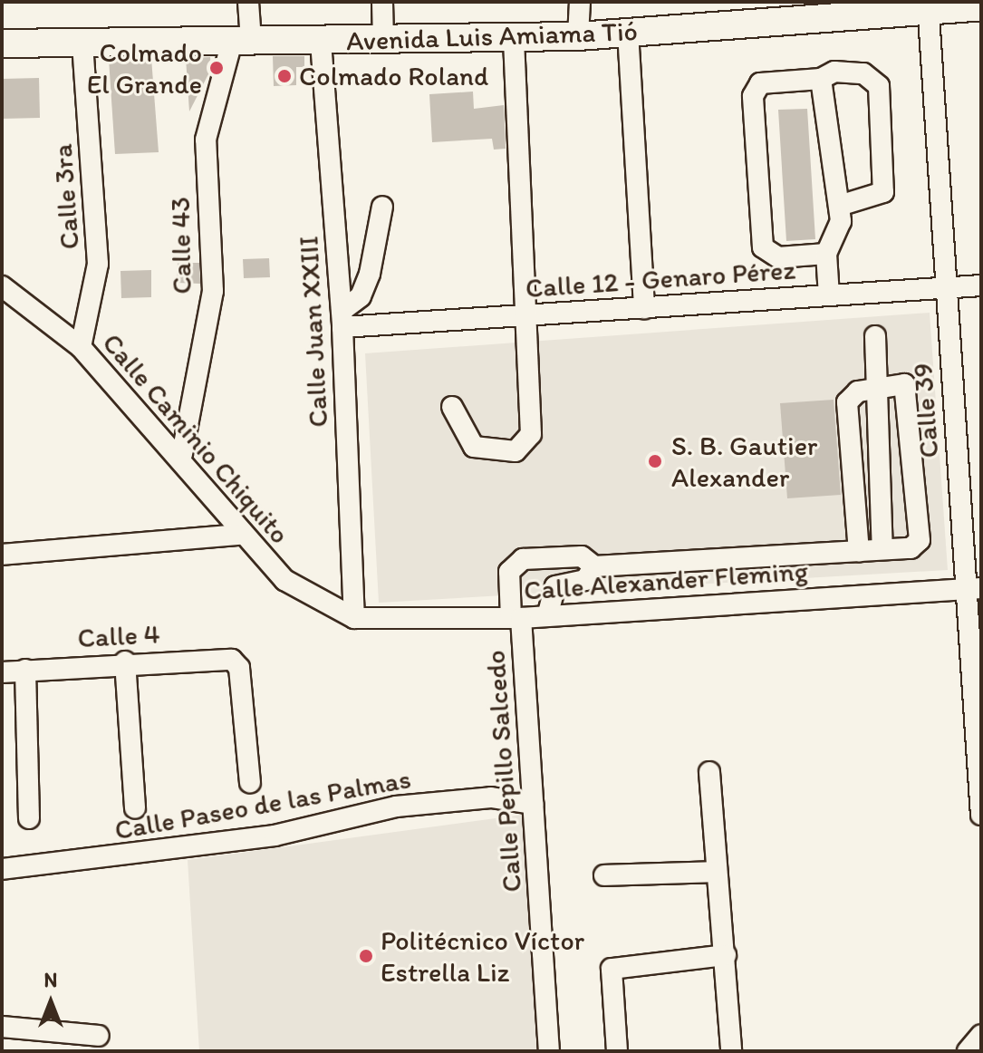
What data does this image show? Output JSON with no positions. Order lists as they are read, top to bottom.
{
  "streets": {
    "main road": ["Avenida Luis Amiama Tió"],
    "street": [
      "Calle 3ra",
      "Calle 43",
      "Calle 12 - Genaro Pérez",
      "Calle Juan XXIII",
      "Calle 39",
      "Calle Caminio Chiquito",
      "Calle Alexander Fleming",
      "Calle 4",
      "Calle Pepillo Salcedo",
      "Calle Paseo de las Palmas"
    ]
  },
  "crossings": [
    ["Avenida Luis Amiama Tió", "Calle 3ra"],
    ["Avenida Luis Amiama Tió", "Calle 43"],
    ["Avenida Luis Amiama Tió", "Calle Juan XXIII"],
    ["Avenida Luis Amiama Tió", "Calle 39"],
    ["Calle 3ra", "Calle Caminio Chiquito"],
    ["Calle 43", "Calle Caminio Chiquito"],
    ["Calle 12 - Genaro Pérez", "Calle Juan XXIII"],
    ["Calle 12 - Genaro Pérez", "Calle 39"],
    ["Calle Juan XXIII", "Calle Caminio Chiquito"],
    ["Calle Juan XXIII", "Calle Alexander Fleming"],
    ["Calle 39", "Calle Alexander Fleming"],
    ["Calle Caminio Chiquito", "Calle Alexander Fleming"],
    ["Calle Alexander Fleming", "Calle Pepillo Salcedo"],
    ["Calle Pepillo Salcedo", "Calle Paseo de las Palmas"]
  ],
  "places": [
    "Colmado El Grande",
    "Colmado Roland",
    "S. B. Gautier Alexander",
    "Politécnico Víctor Estrella Liz"
  ],
  "north": "top"
}
